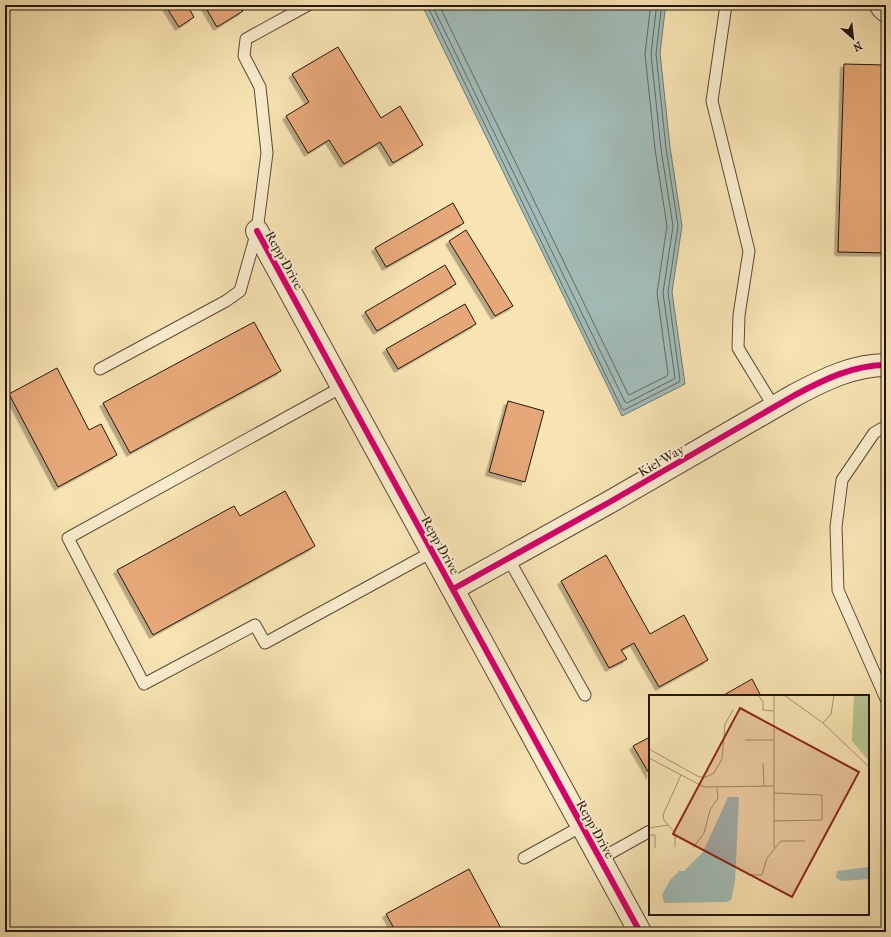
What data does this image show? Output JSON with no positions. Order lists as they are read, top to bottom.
{
  "streets": {
    "street": ["Repp Drive", "Kiel Way"]
  },
  "crossings": [
    ["Repp Drive", "Kiel Way"]
  ],
  "north": "bottom right"
}
